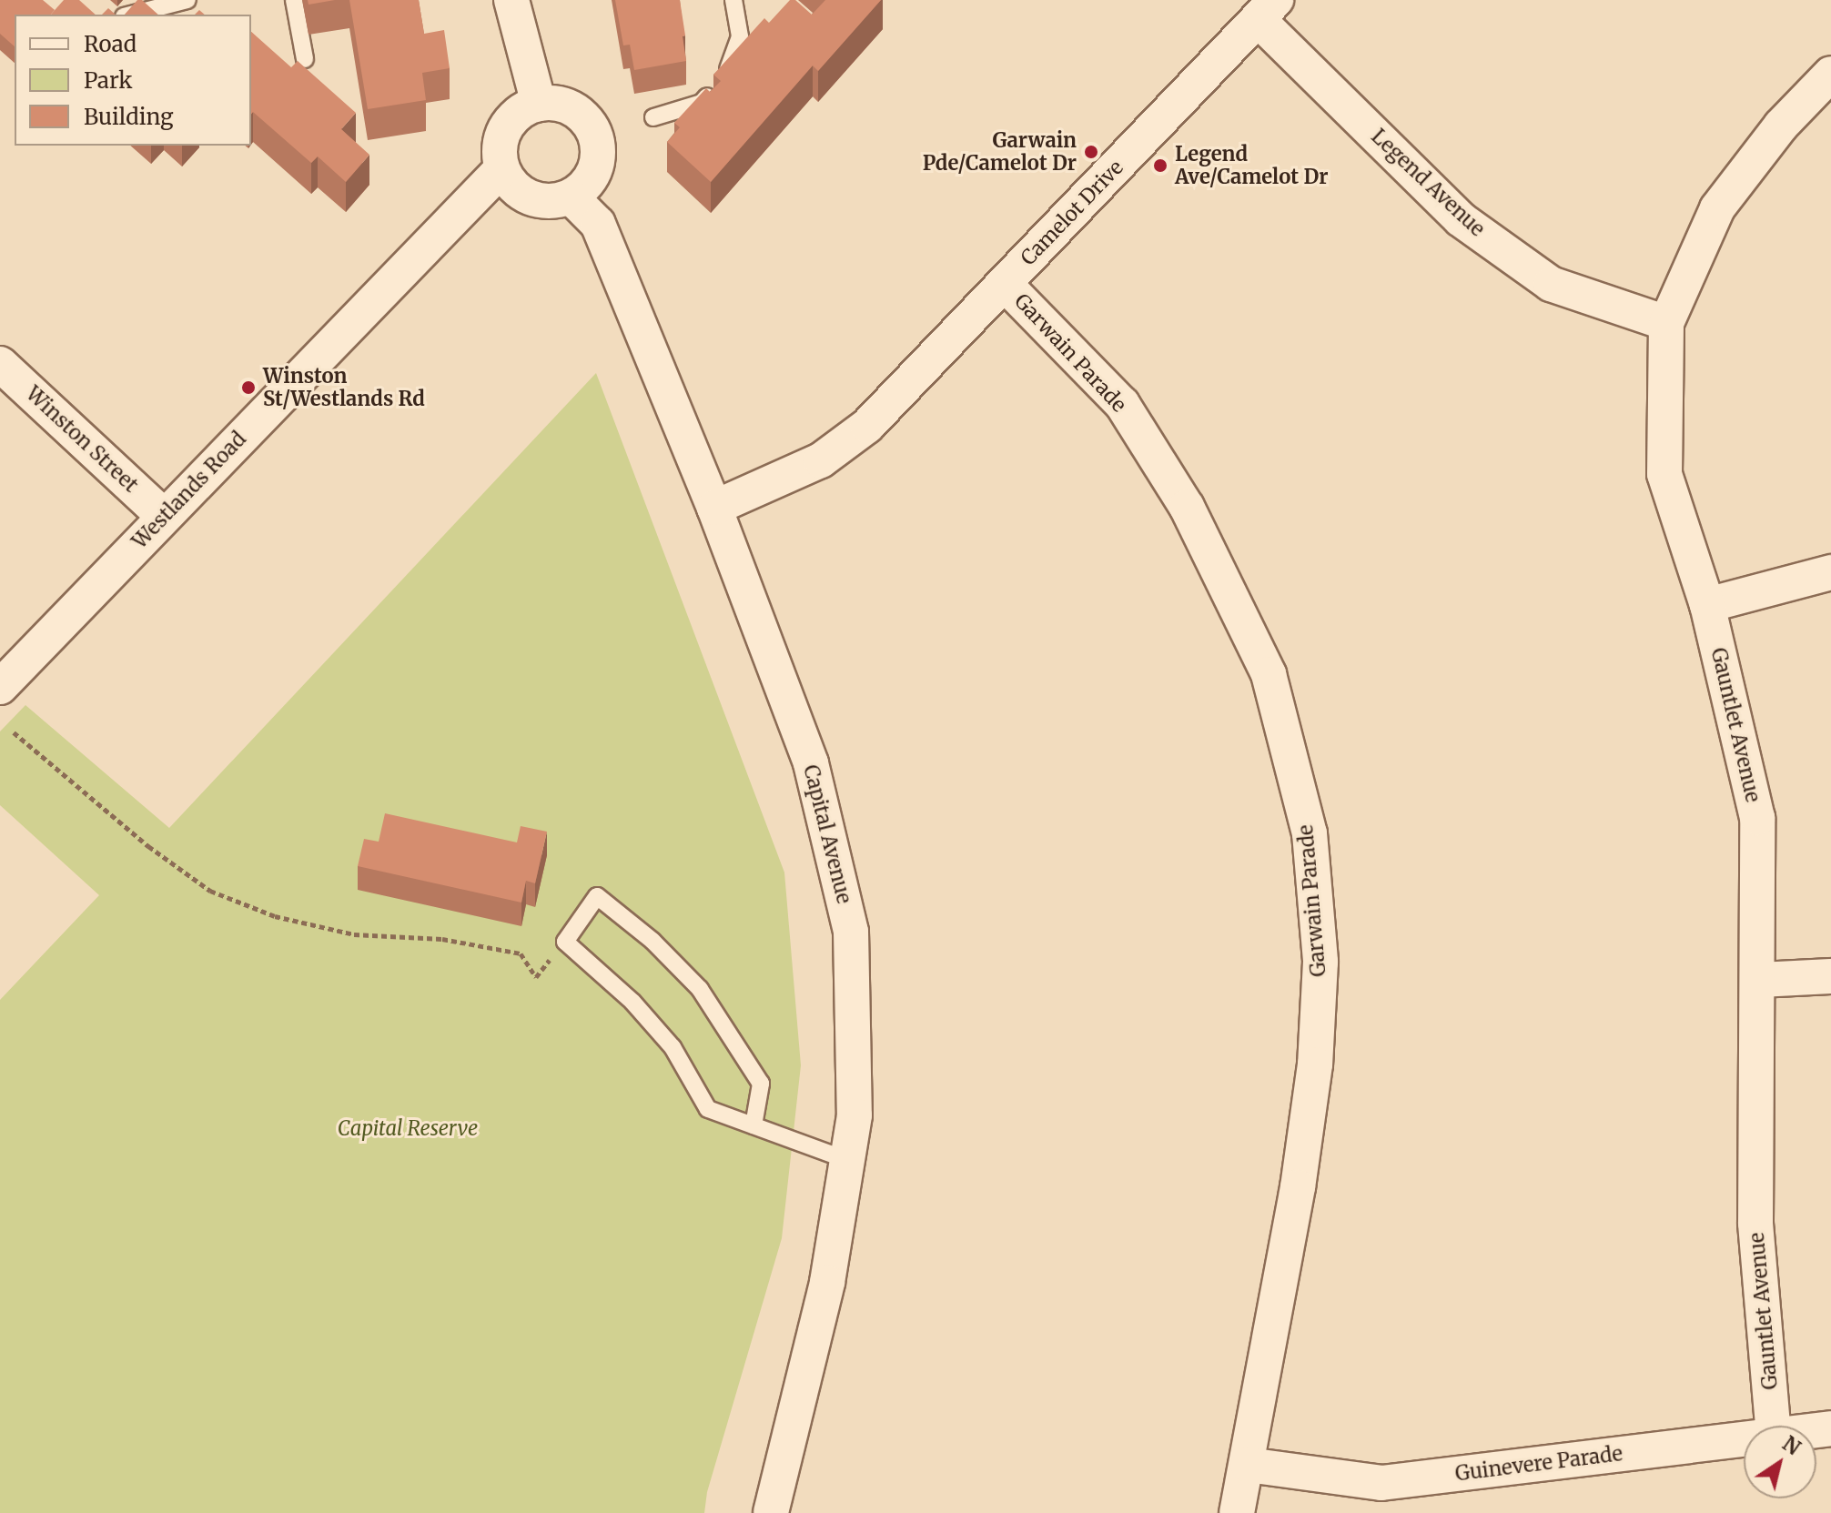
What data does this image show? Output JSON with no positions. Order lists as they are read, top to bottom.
{
  "streets": {
    "street": [
      "Legend Avenue",
      "Camelot Drive",
      "Garwain Parade",
      "Winston Street",
      "Westlands Road",
      "Gauntlet Avenue",
      "Capital Avenue",
      "Guinevere Parade"
    ]
  },
  "crossings": [
    ["Legend Avenue", "Camelot Drive"],
    ["Legend Avenue", "Gauntlet Avenue"],
    ["Camelot Drive", "Garwain Parade"],
    ["Camelot Drive", "Capital Avenue"],
    ["Garwain Parade", "Guinevere Parade"],
    ["Winston Street", "Westlands Road"],
    ["Westlands Road", "Capital Avenue"]
  ],
  "parks": ["Capital Reserve"],
  "places": ["Garwain Pde/Camelot Dr", "Legend Ave/Camelot Dr", "Winston St/Westlands Rd"],
  "legend": ["Road", "Park", "Building"],
  "north": "top right"
}
